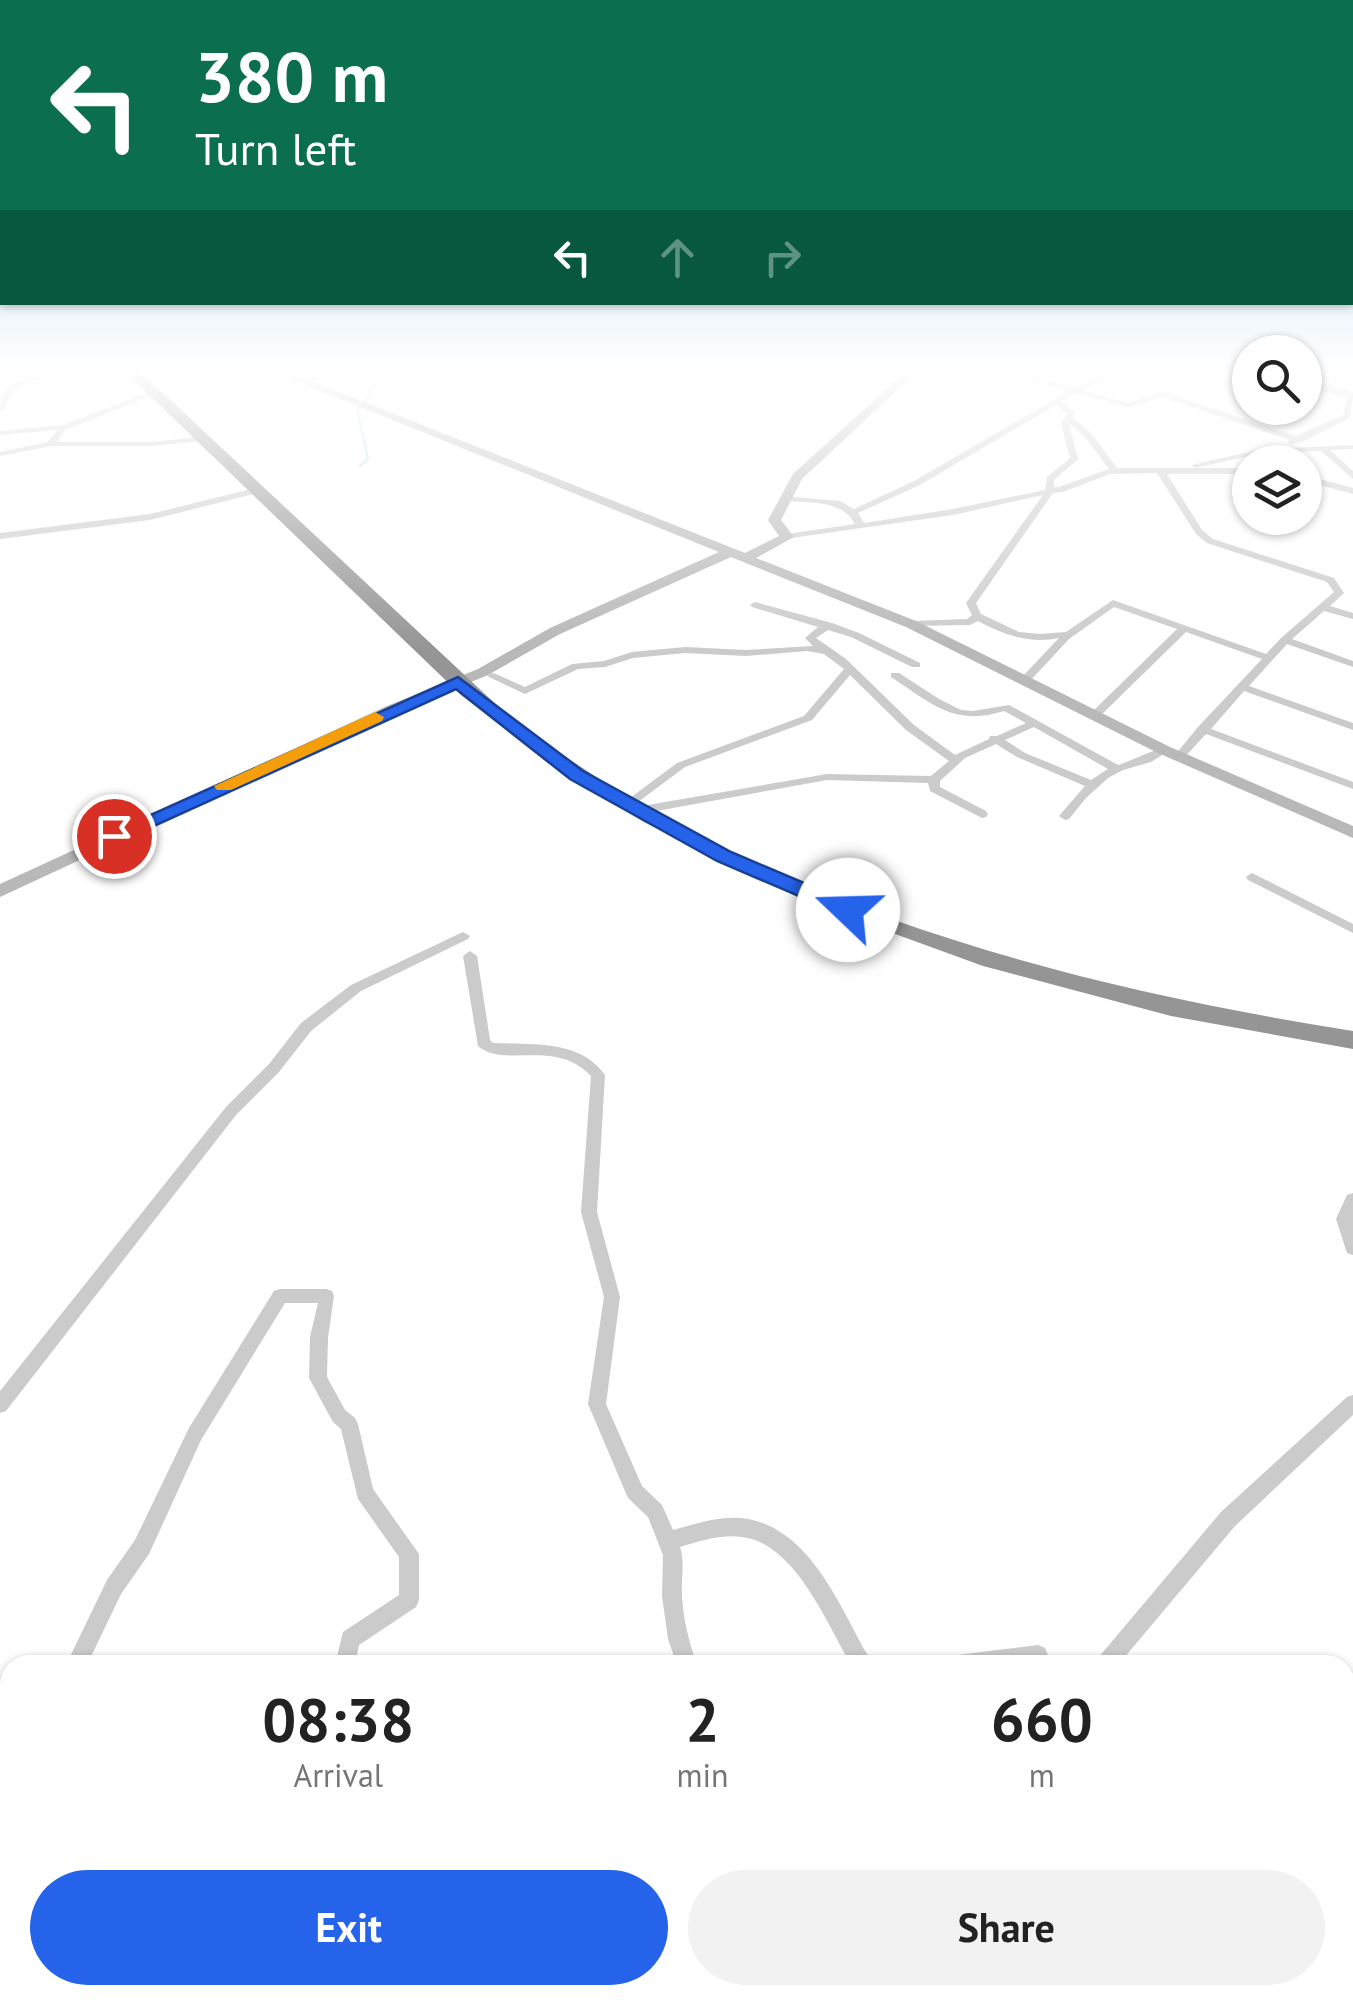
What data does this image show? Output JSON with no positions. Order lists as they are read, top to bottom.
{
  "page": {
    "turn": ["380 m", "Turn left"],
    "eta": [
      "08:38",
      "Arrival",
      "2",
      "min",
      "660",
      "m"
    ],
    "buttons": ["Exit", "Share"]
  }
}
